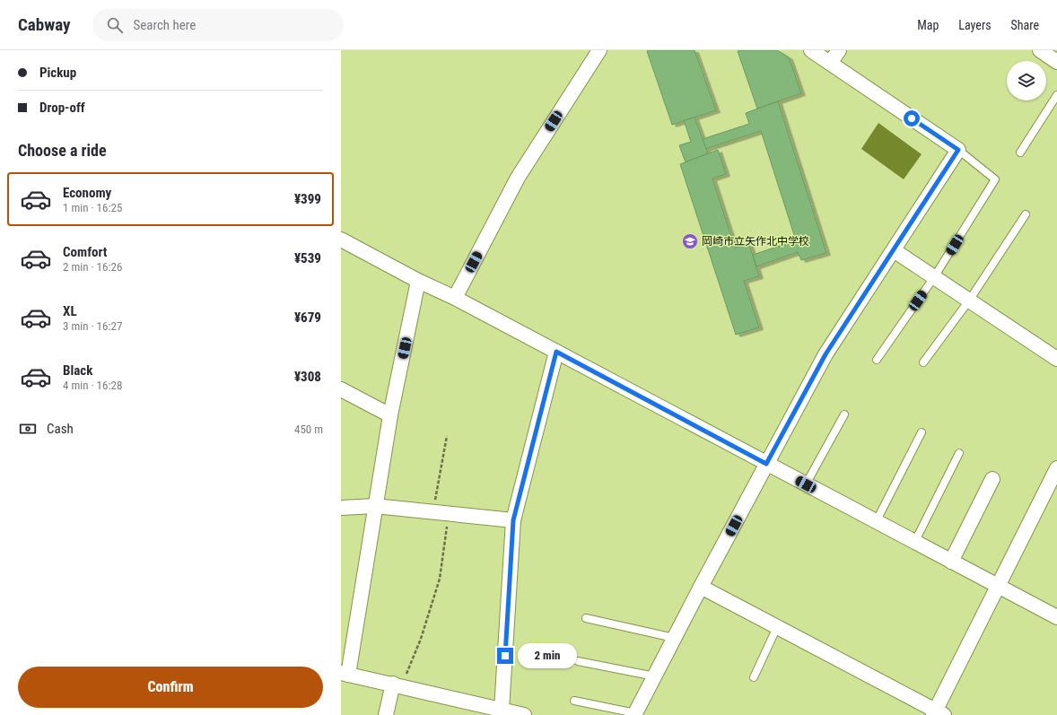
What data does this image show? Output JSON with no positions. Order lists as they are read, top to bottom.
{
  "places": {
    "school or university": ["岡崎市立矢作北中学校"]
  },
  "page": {
    "header": "Cabway",
    "search": "Search here",
    "nav": ["Map", "Layers", "Share"],
    "banner": ["Pickup", "Drop-off"],
    "heading": "Choose a ride",
    "list": [
      {
        "name": "Economy",
        "note": "1 min · 16:25",
        "value": "¥399"
      },
      {
        "name": "Comfort",
        "note": "2 min · 16:26",
        "value": "¥539"
      },
      {
        "name": "XL",
        "note": "3 min · 16:27",
        "value": "¥679"
      },
      {
        "name": "Black",
        "note": "4 min · 16:28",
        "value": "¥308"
      }
    ],
    "pay": ["Cash", "450 m"],
    "bubble": "2 min",
    "buttons": "Confirm"
  }
}
